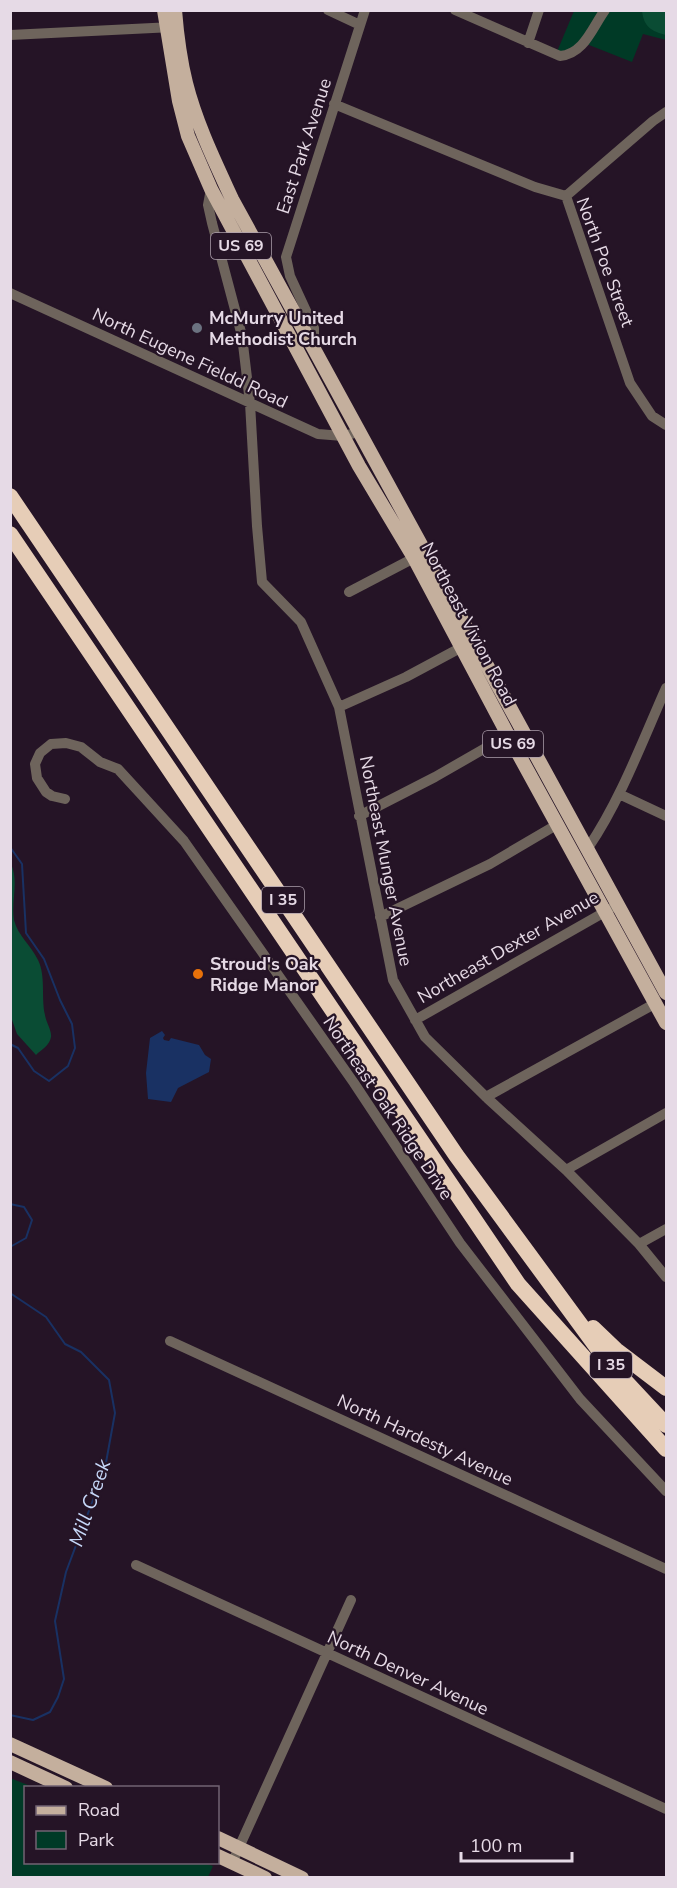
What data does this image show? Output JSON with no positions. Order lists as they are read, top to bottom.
{
  "streets": {
    "highway": ["I 35"],
    "main road": ["US 69", "Northeast Vivion Road"],
    "street": [
      "East Park Avenue",
      "North Poe Street",
      "North Eugene Fieldd Road",
      "Northeast Munger Avenue",
      "Northeast Dexter Avenue",
      "Northeast Oak Ridge Drive",
      "North Hardesty Avenue",
      "North Denver Avenue"
    ]
  },
  "crossings": [
    ["East Park Avenue", "US 69"],
    ["East Park Avenue", "North Poe Street"],
    ["US 69", "North Eugene Fieldd Road"],
    ["US 69", "Northeast Vivion Road"],
    ["US 69", "Northeast Munger Avenue"],
    ["North Eugene Fieldd Road", "Northeast Vivion Road"],
    ["North Eugene Fieldd Road", "Northeast Munger Avenue"],
    ["Northeast Vivion Road", "Northeast Dexter Avenue"],
    ["Northeast Munger Avenue", "Northeast Dexter Avenue"]
  ],
  "water": ["Mill Creek"],
  "places": ["McMurry United Methodist Church", "Stroud's Oak Ridge Manor"],
  "legend": ["Road", "Park"],
  "scale_bar": "100 m"
}
